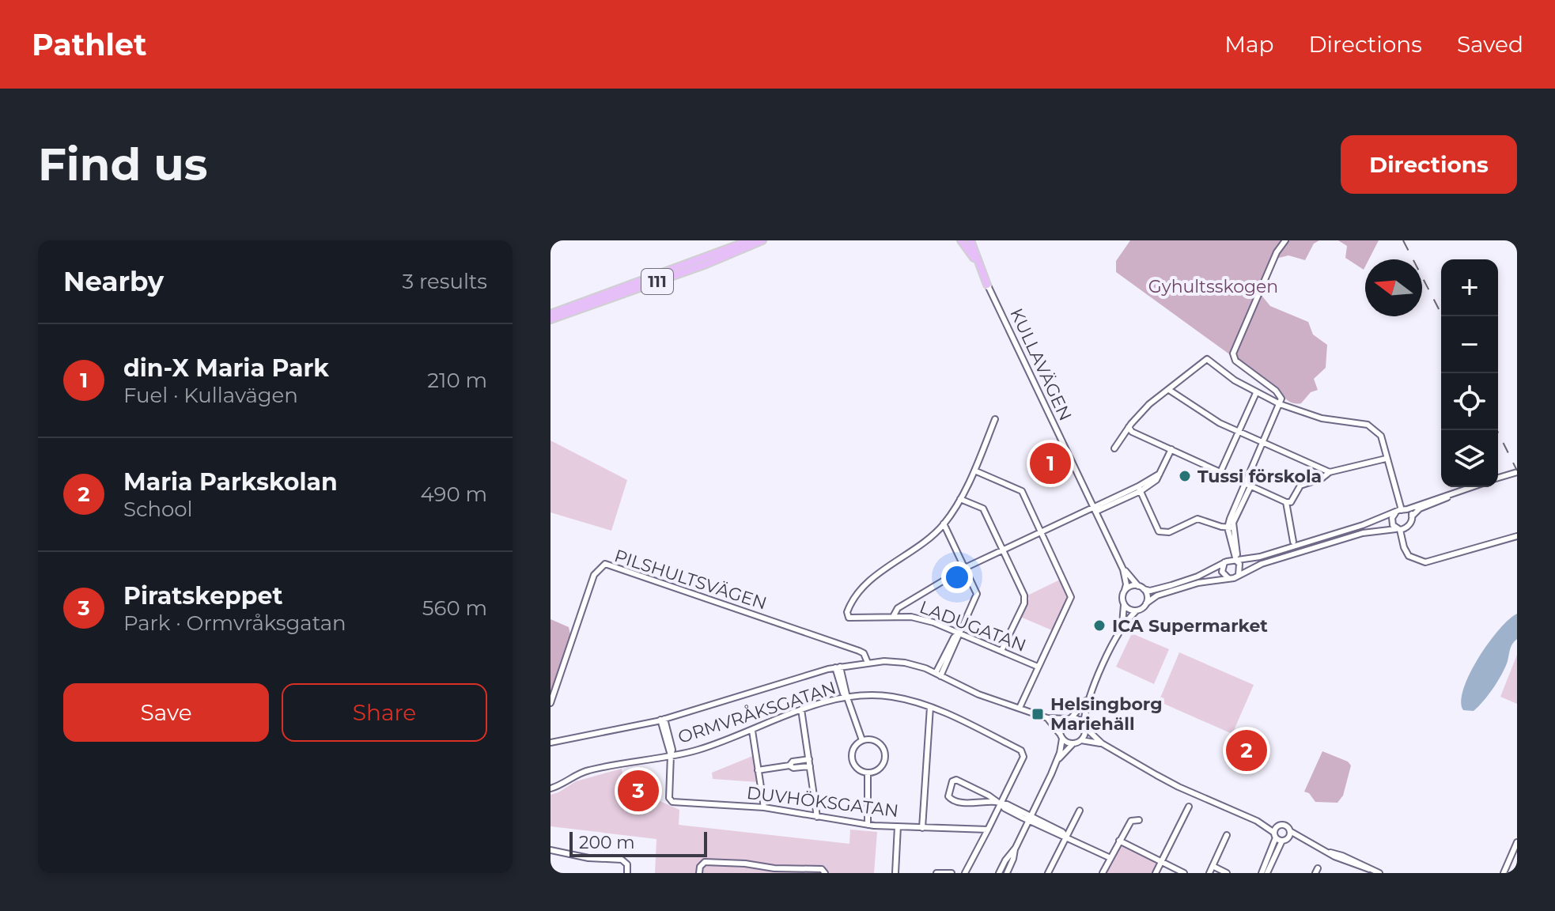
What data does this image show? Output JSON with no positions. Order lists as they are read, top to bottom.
{
  "streets": {
    "main road": ["111"],
    "street": [
      "KULLAVÄGEN",
      "PILSHULTSVÄGEN",
      "LADUGATAN",
      "ORMVRÅKSGATAN",
      "DUVHÖKSGATAN"
    ]
  },
  "crossings": [
    ["ORMVRÅKSGATAN", "DUVHÖKSGATAN"]
  ],
  "parks": ["Gyhultsskogen"],
  "places": {
    "other": ["Tussi förskola", "ICA Supermarket"],
    "transit": ["Helsingborg Mariehäll"]
  },
  "scale_bar": "200 m",
  "north": "left",
  "page": {
    "header": "Pathlet",
    "nav": ["Map", "Directions", "Saved"],
    "buttons": [
      "Directions",
      ["Save", "Share"]
    ],
    "title": "Find us",
    "heading": ["Nearby", "3 results"],
    "map_buttons": ["+", "−"],
    "list": [
      {
        "mark": "1",
        "name": "din-X Maria Park",
        "note": "Fuel · Kullavägen",
        "value": "210 m"
      },
      {
        "mark": "2",
        "name": "Maria Parkskolan",
        "note": "School",
        "value": "490 m"
      },
      {
        "mark": "3",
        "name": "Piratskeppet",
        "note": "Park · Ormvråksgatan",
        "value": "560 m"
      }
    ],
    "pins": ["1", "2", "3"],
    "scale": "200 m"
  }
}
